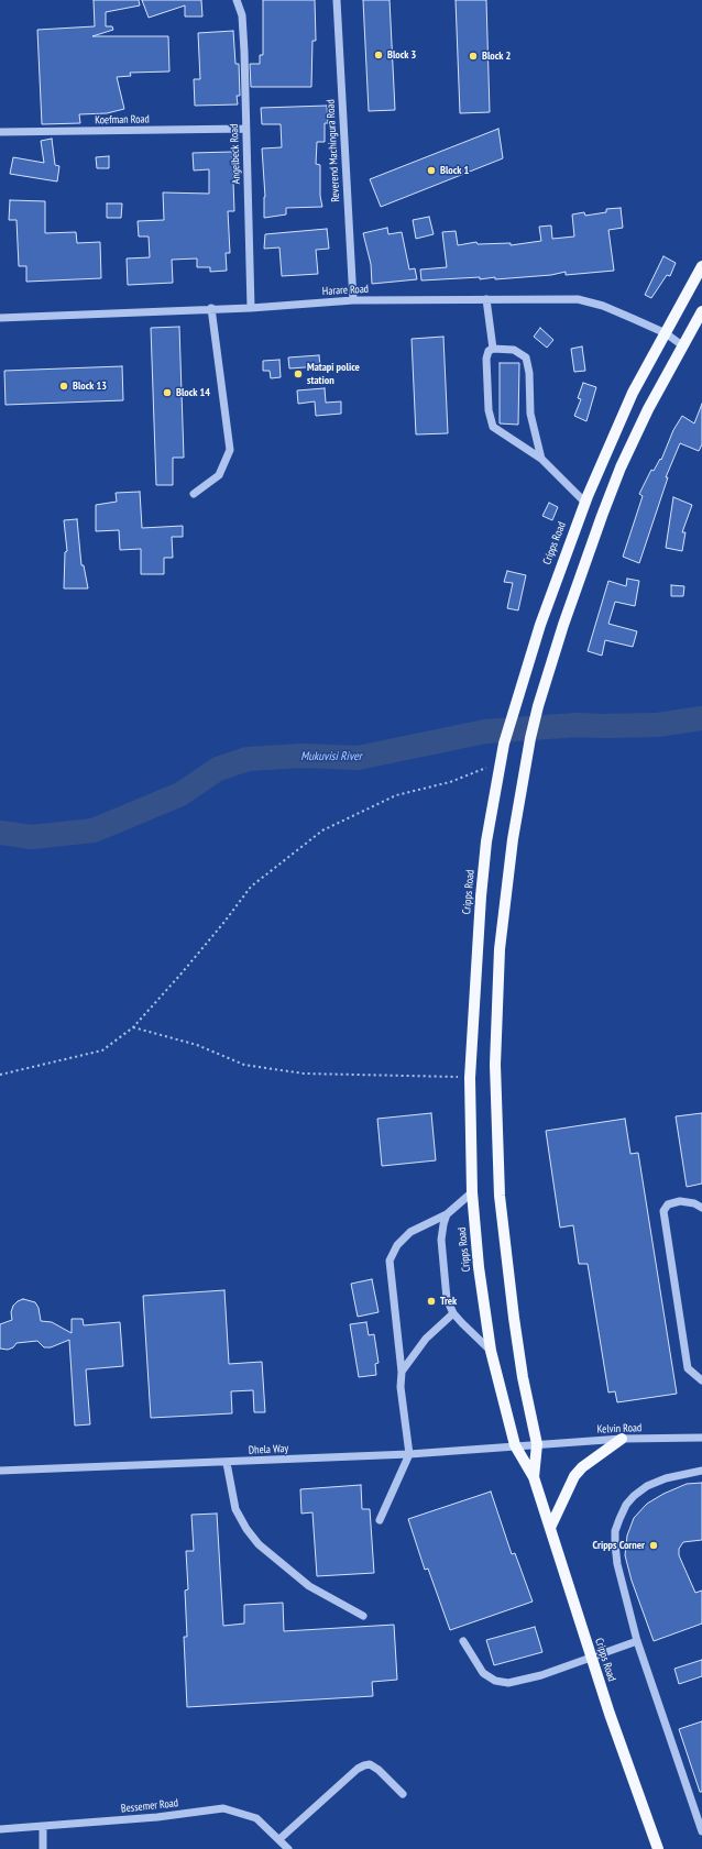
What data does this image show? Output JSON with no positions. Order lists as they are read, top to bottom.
{
  "streets": {
    "main road": ["Cripps Road"],
    "street": [
      "Koefman Road",
      "Reverend Machingura Road",
      "Angelbeck Road",
      "Harare Road",
      "Kelvin Road",
      "Dhela Way",
      "Bessemer Road"
    ]
  },
  "crossings": [
    ["Koefman Road", "Angelbeck Road"],
    ["Reverend Machingura Road", "Harare Road"],
    ["Angelbeck Road", "Harare Road"],
    ["Harare Road", "Cripps Road"],
    ["Cripps Road", "Kelvin Road"],
    ["Cripps Road", "Dhela Way"],
    ["Kelvin Road", "Dhela Way"]
  ],
  "water": ["Mukuvisi River"],
  "places": [
    "Block 3",
    "Block 2",
    "Block 1",
    "Matapi police station",
    "Block 13",
    "Block 14",
    "Trek",
    "Cripps Corner"
  ]
}
